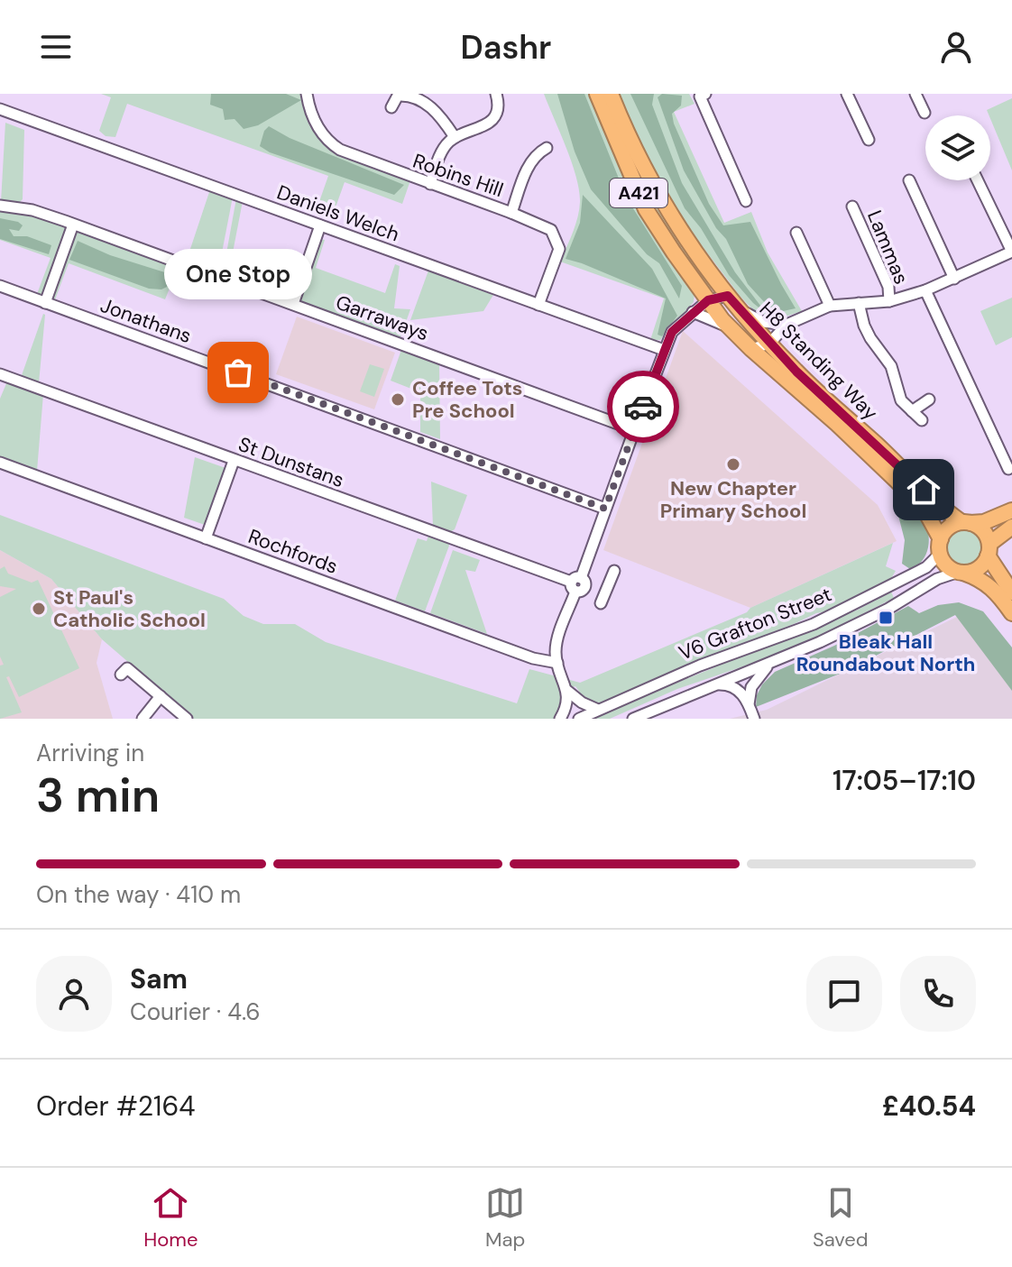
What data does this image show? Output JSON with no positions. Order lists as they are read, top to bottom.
{
  "streets": {
    "highway": ["A421", "H8 Standing Way"],
    "street": [
      "Robins Hill",
      "Daniels Welch",
      "Lammas",
      "Garraways",
      "Jonathans",
      "St Dunstans",
      "Rochfords",
      "V6 Grafton Street"
    ]
  },
  "crossings": [
    ["Robins Hill", "Daniels Welch"],
    ["A421", "H8 Standing Way"],
    ["A421", "V6 Grafton Street"],
    ["H8 Standing Way", "V6 Grafton Street"]
  ],
  "places": {
    "other": [
      "One Stop",
      "Coffee Tots Pre School",
      "New Chapter Primary School",
      "St Paul's Catholic School"
    ],
    "transit": ["Bleak Hall Roundabout North"]
  },
  "page": {
    "header": "Dashr",
    "bubble": "One Stop",
    "heading": ["3 min", "Arriving in", "17:05–17:10"],
    "panel": [
      "Sam",
      "Courier · 4.6",
      "Order #2164",
      "£40.54"
    ],
    "bar": "On the way · 410 m",
    "tabs": ["Home", "Map", "Saved"]
  }
}
